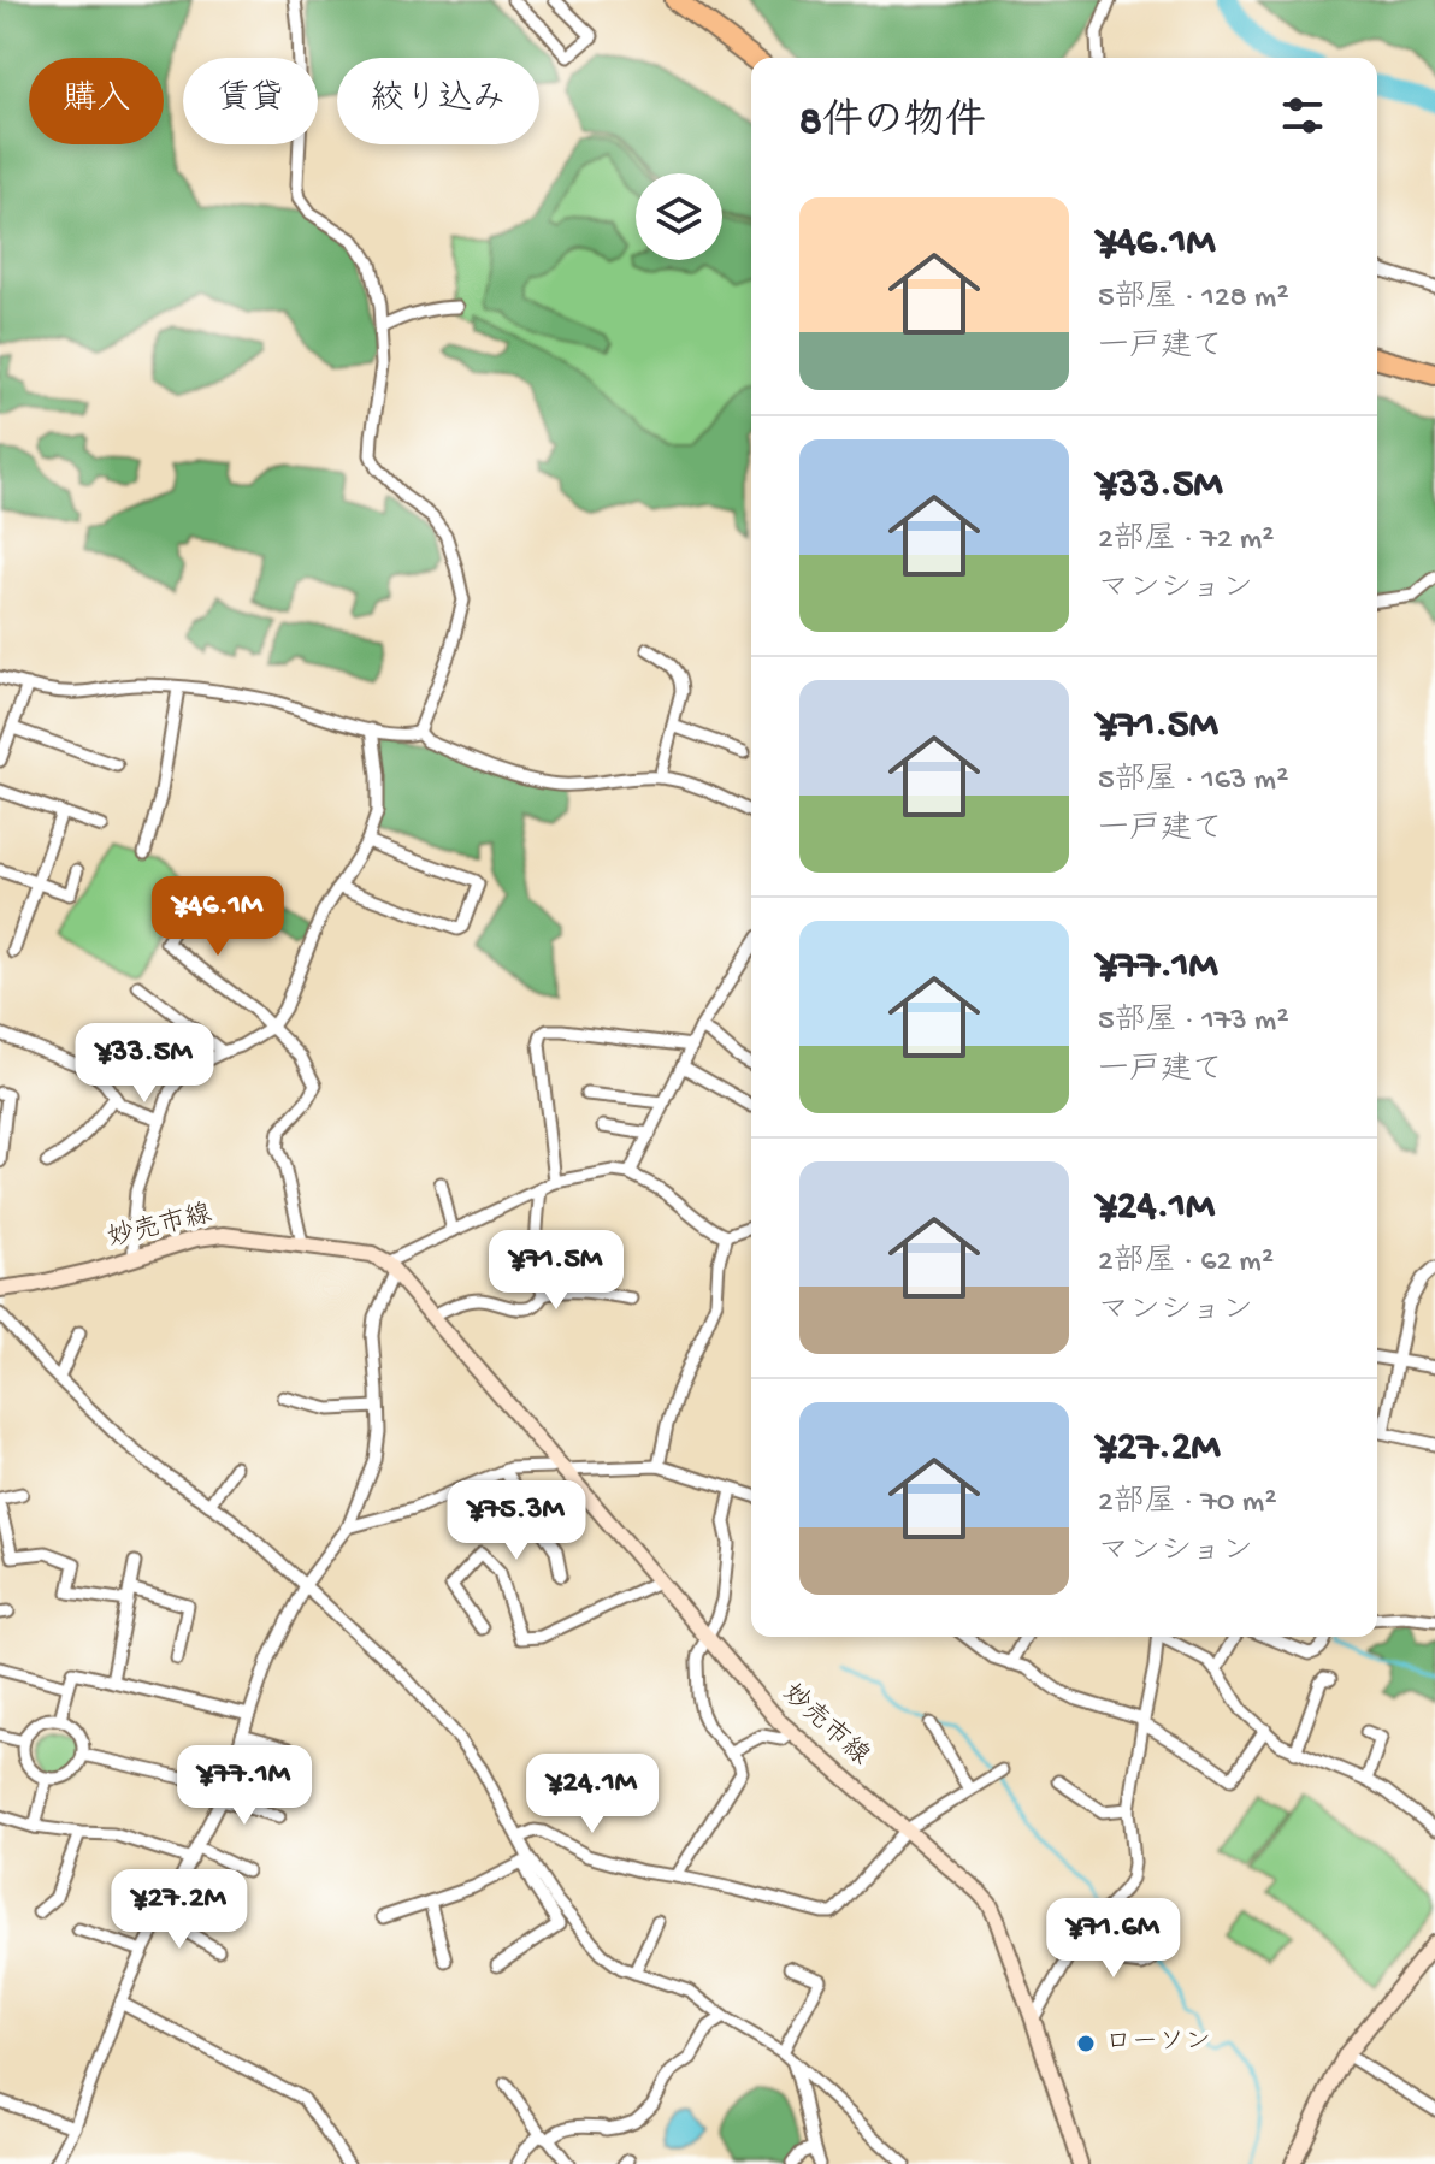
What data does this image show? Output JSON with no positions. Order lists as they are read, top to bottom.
{
  "streets": {
    "main road": ["妙売市線"]
  },
  "places": ["ローソン"],
  "page": {
    "chip": ["購入", "賃貸", "絞り込み"],
    "heading": "8件の物件",
    "list": [
      {
        "name": "¥46.1M",
        "note": "5部屋 · 128 m² · 一戸建て"
      },
      {
        "name": "¥33.5M",
        "note": "2部屋 · 72 m² · マンション"
      },
      {
        "name": "¥71.5M",
        "note": "5部屋 · 163 m² · 一戸建て"
      },
      {
        "name": "¥77.1M",
        "note": "5部屋 · 173 m² · 一戸建て"
      },
      {
        "name": "¥24.1M",
        "note": "2部屋 · 62 m² · マンション"
      },
      {
        "name": "¥27.2M",
        "note": "2部屋 · 70 m² · マンション"
      }
    ],
    "price": [
      "¥46.1M",
      "¥33.5M",
      "¥71.5M",
      "¥75.3M",
      "¥77.1M",
      "¥24.1M",
      "¥27.2M",
      "¥71.6M"
    ]
  }
}
